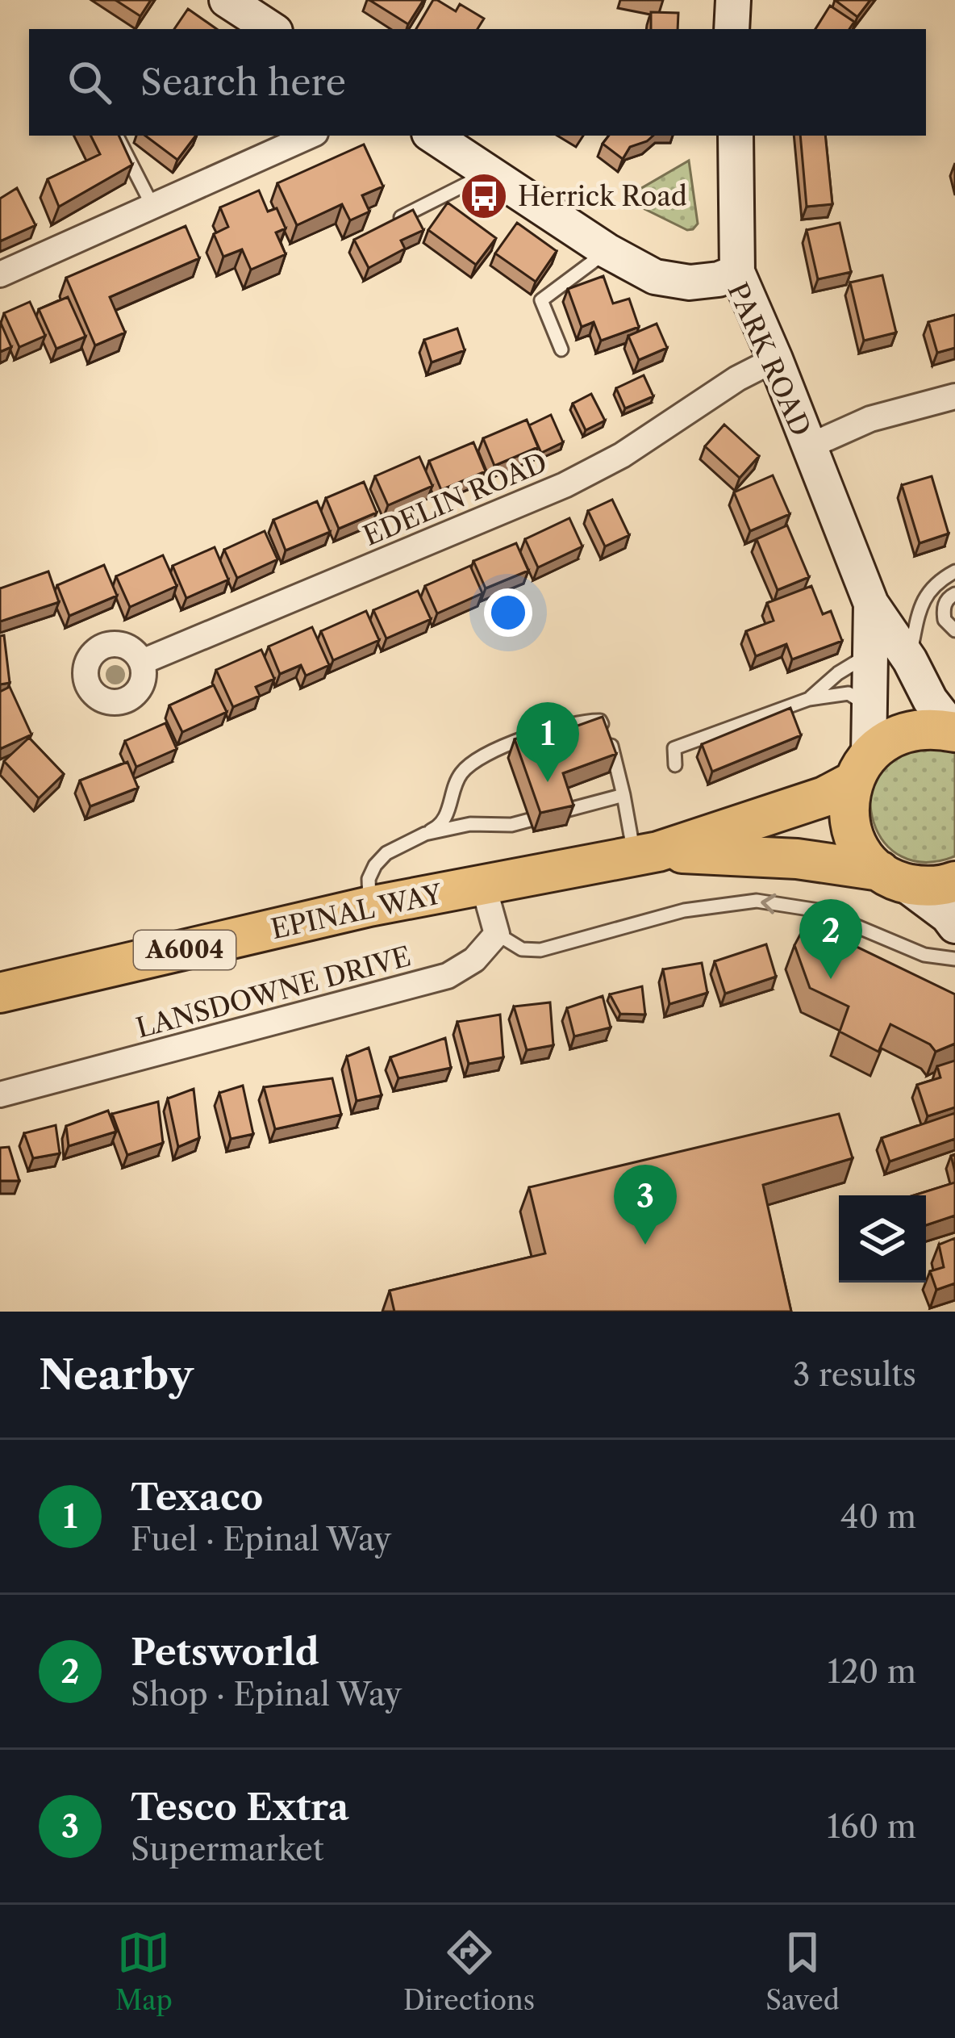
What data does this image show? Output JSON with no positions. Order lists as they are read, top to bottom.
{
  "streets": {
    "main road": ["EPINAL WAY", "A6004"],
    "street": ["PARK ROAD", "EDELIN ROAD", "LANSDOWNE DRIVE"]
  },
  "crossings": [
    ["PARK ROAD", "EDELIN ROAD"],
    ["PARK ROAD", "EPINAL WAY"],
    ["PARK ROAD", "A6004"],
    ["EPINAL WAY", "A6004"]
  ],
  "places": {
    "bus stop": ["Herrick Road"]
  },
  "page": {
    "search": "Search here",
    "pins": ["1", "2", "3"],
    "heading": ["Nearby", "3 results"],
    "list": [
      {
        "mark": "1",
        "name": "Texaco",
        "note": "Fuel · Epinal Way",
        "value": "40 m"
      },
      {
        "mark": "2",
        "name": "Petsworld",
        "note": "Shop · Epinal Way",
        "value": "120 m"
      },
      {
        "mark": "3",
        "name": "Tesco Extra",
        "note": "Supermarket",
        "value": "160 m"
      }
    ],
    "nav": ["Map", "Directions", "Saved"]
  }
}
